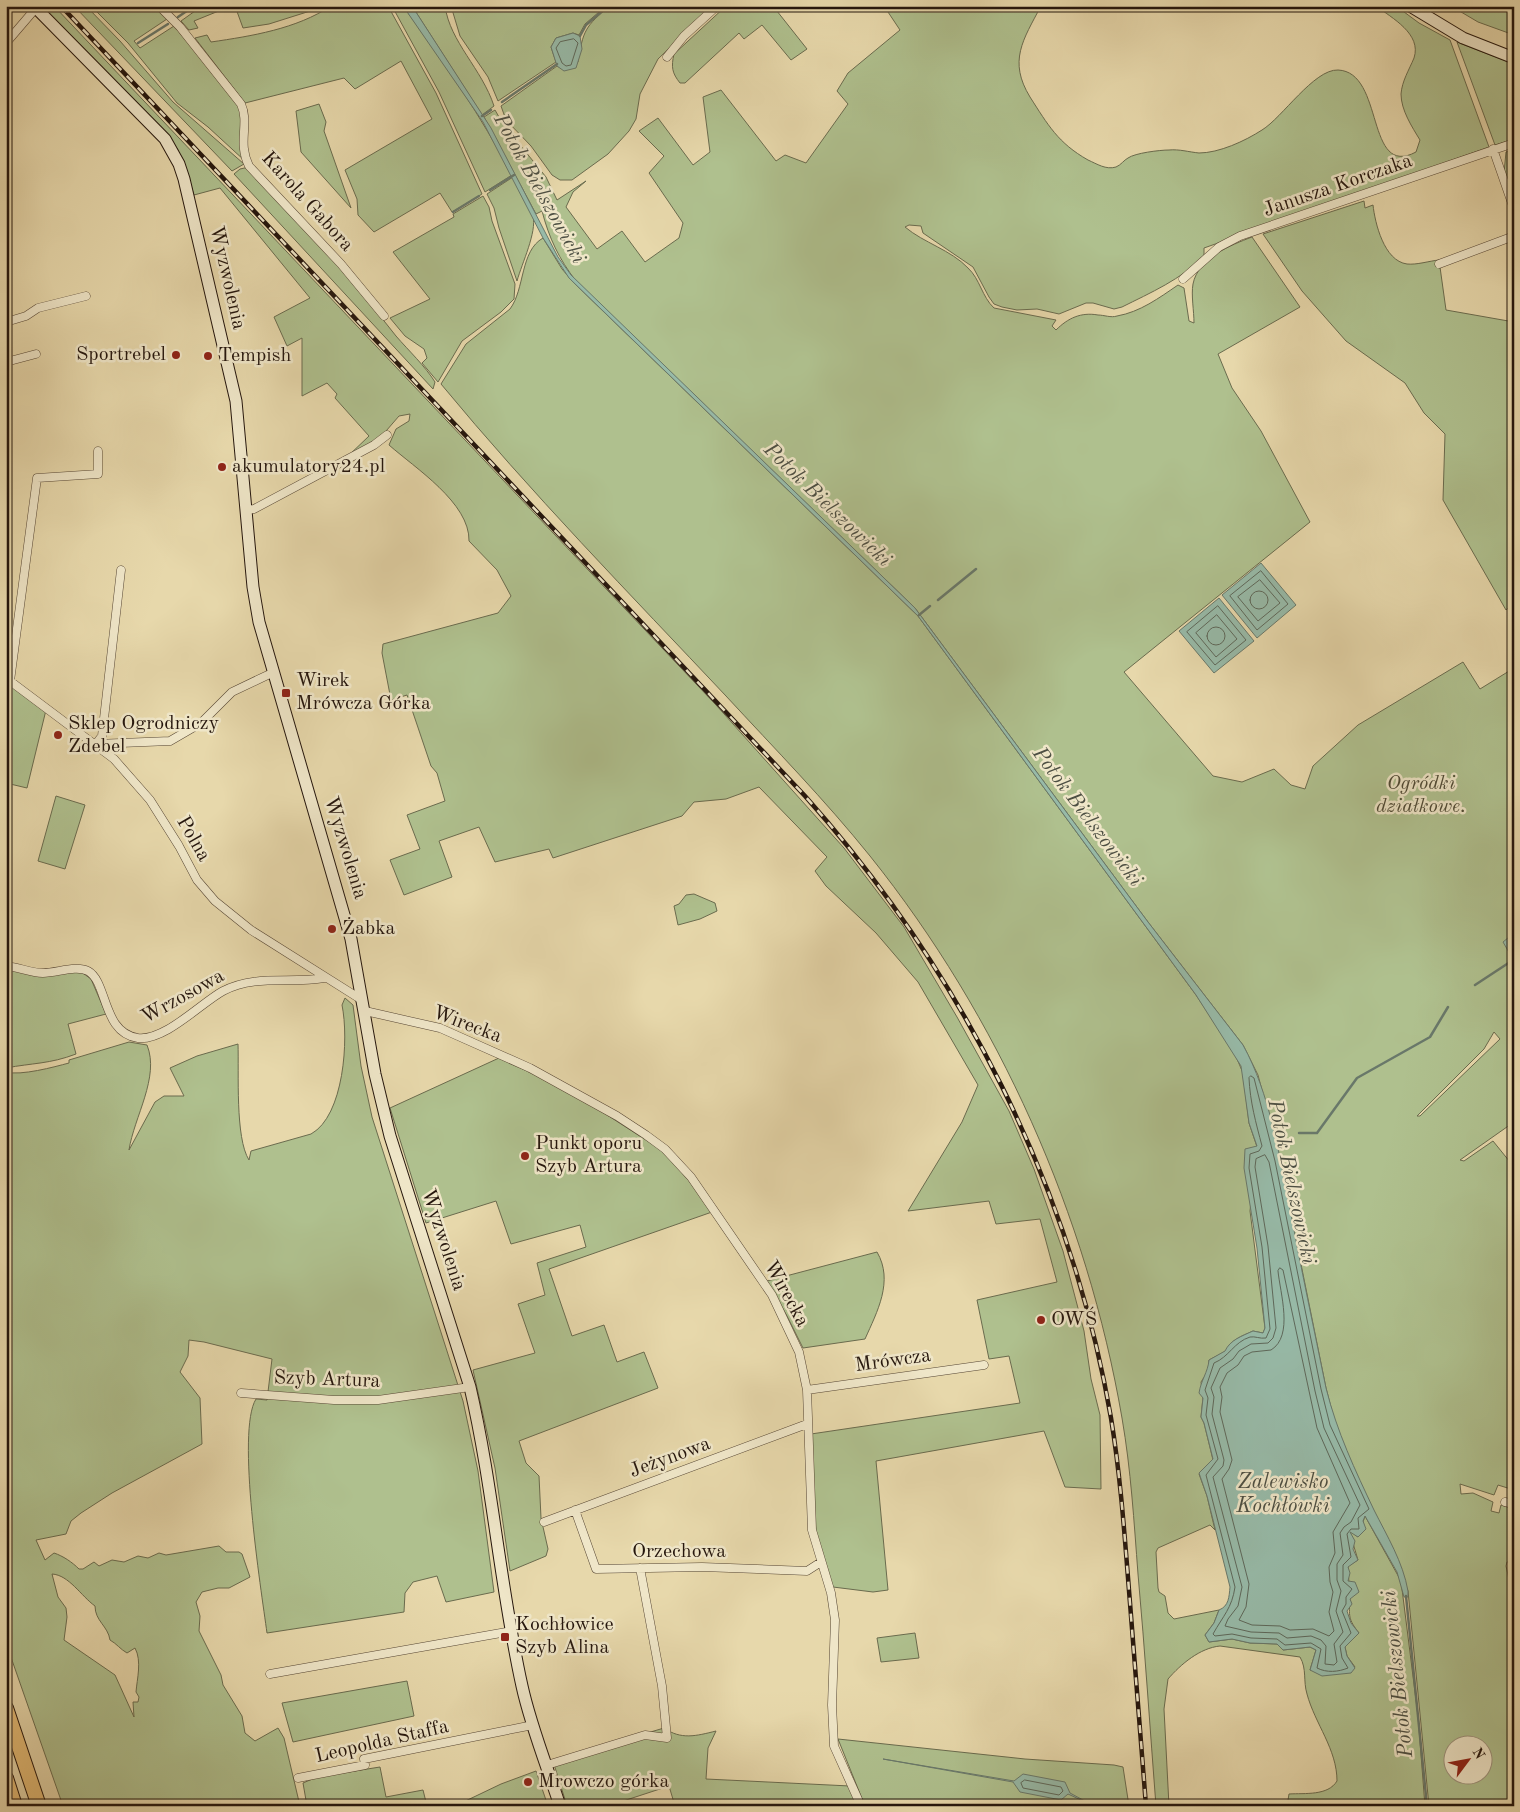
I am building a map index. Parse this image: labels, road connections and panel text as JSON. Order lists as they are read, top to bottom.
{
  "streets": {
    "street": [
      "Janusza Korczaka",
      "Karola Gabora",
      "Wyzwolenia",
      "Polna",
      "Wrzosowa",
      "Wirecka",
      "Mrówcza",
      "Szyb Artura",
      "Jeżynowa",
      "Orzechowa",
      "Leopolda Staffa"
    ]
  },
  "crossings": [
    ["Wyzwolenia", "Polna"],
    ["Wyzwolenia", "Wirecka"],
    ["Wyzwolenia", "Szyb Artura"],
    ["Wyzwolenia", "Leopolda Staffa"],
    ["Polna", "Wrzosowa"],
    ["Polna", "Wirecka"],
    ["Wirecka", "Mrówcza"],
    ["Wirecka", "Jeżynowa"],
    ["Wirecka", "Orzechowa"],
    ["Jeżynowa", "Orzechowa"]
  ],
  "water": ["Potok Bielszowicki", "Zalewisko Kochłówki"],
  "parks": ["Ogródki działkowe."],
  "places": {
    "other": [
      "Sportrebel",
      "Tempish",
      "akumulatory24.pl",
      "Sklep Ogrodniczy Zdebel",
      "Żabka",
      "Punkt oporu Szyb Artura",
      "OWŚ",
      "Mrowczo górka"
    ],
    "transit": ["Wirek Mrówcza Górka", "Kochłowice Szyb Alina"]
  },
  "north": "top right"
}
